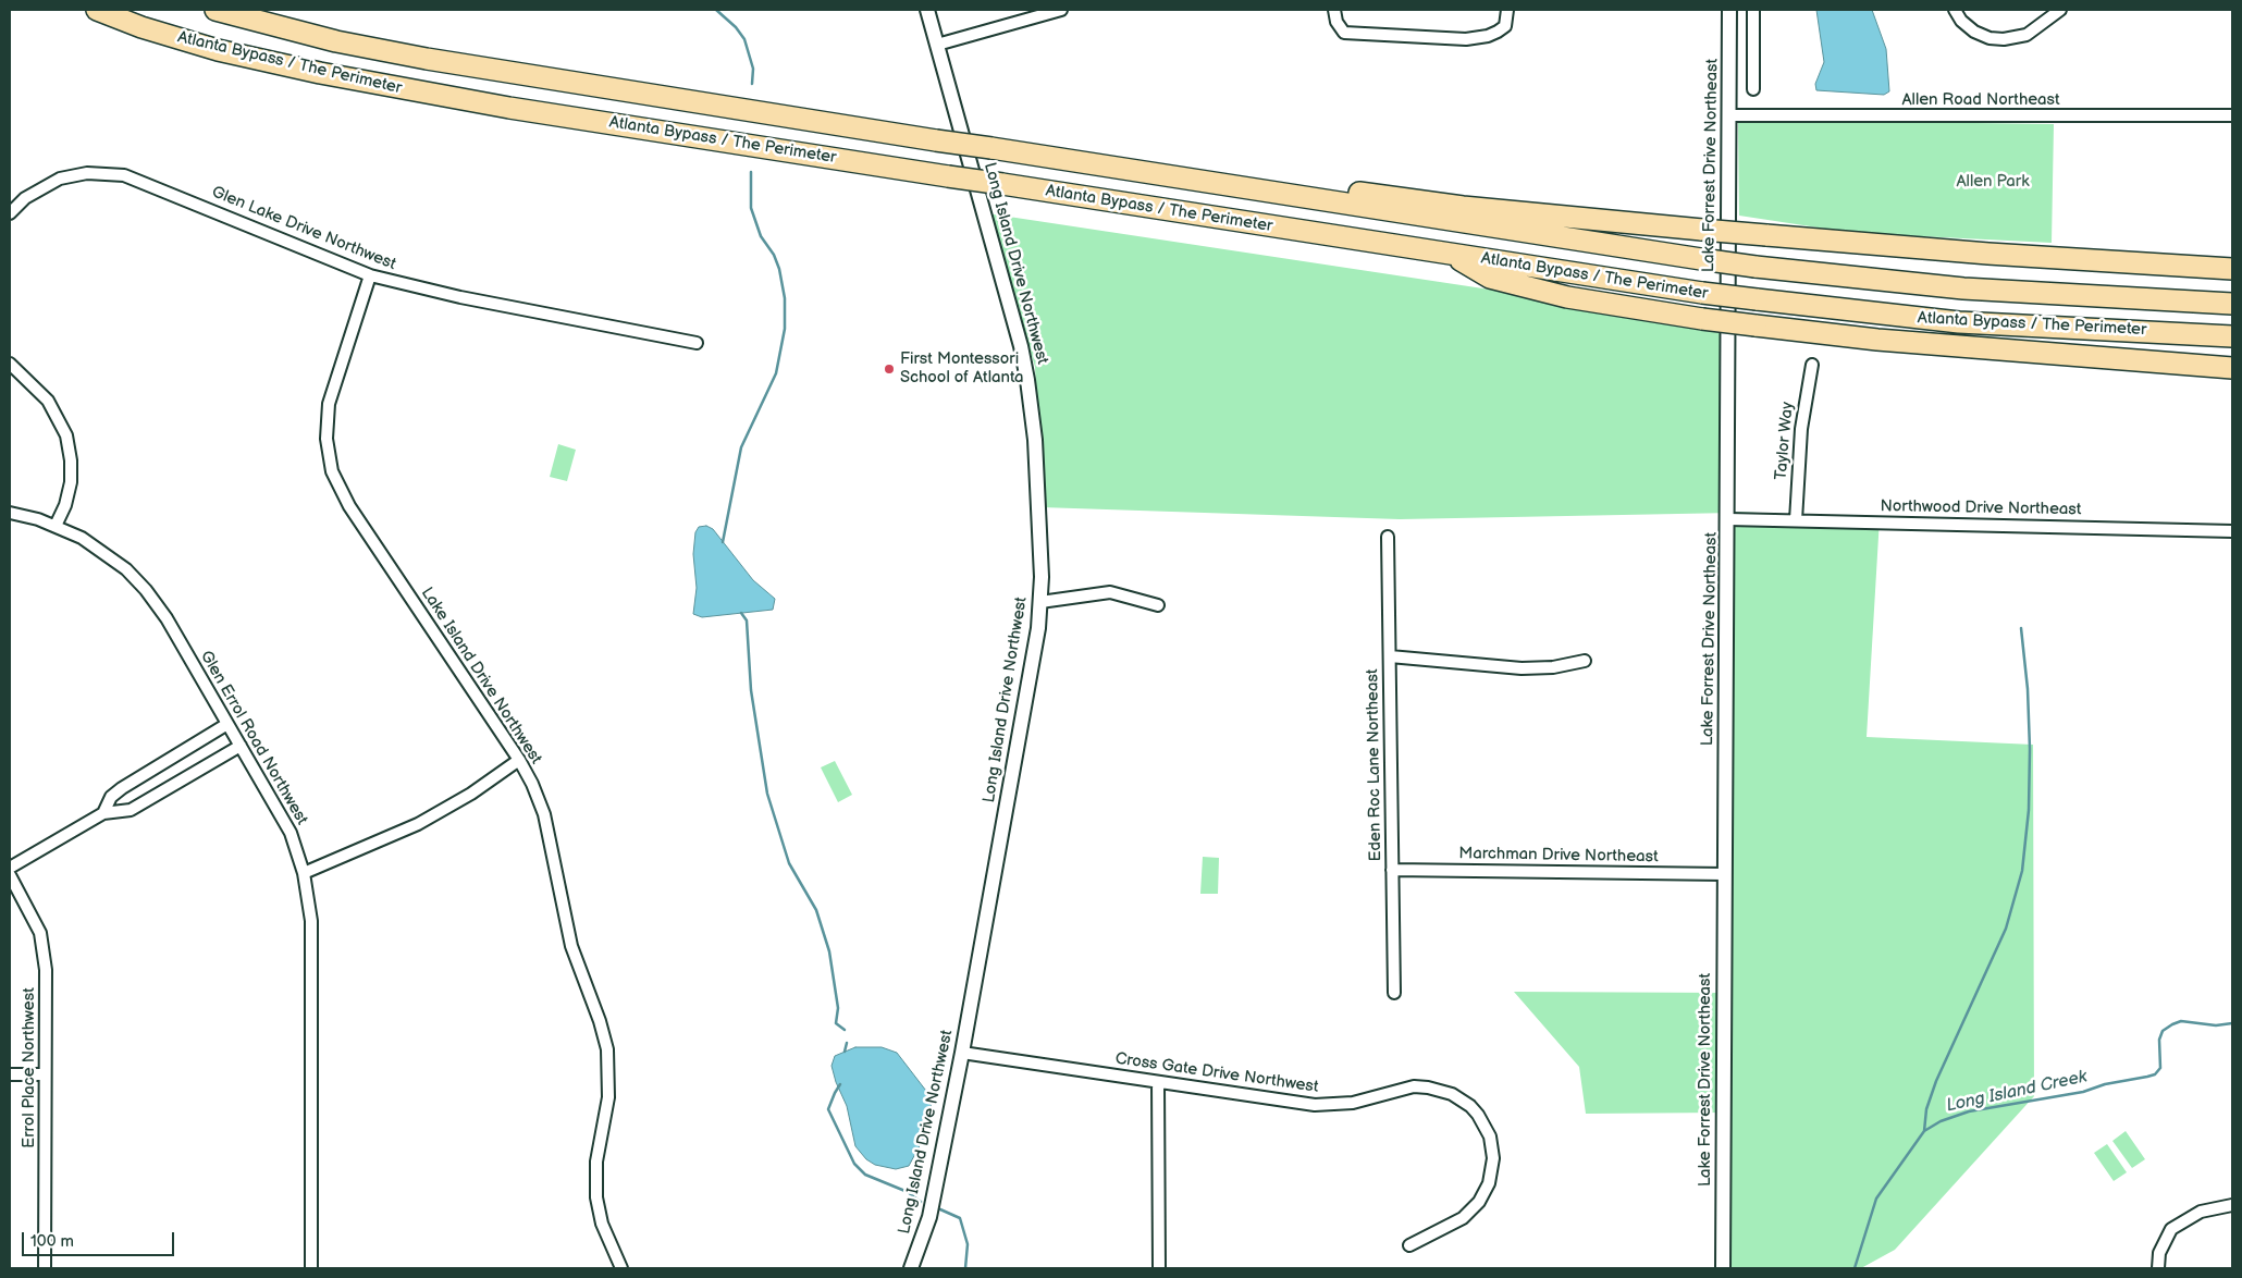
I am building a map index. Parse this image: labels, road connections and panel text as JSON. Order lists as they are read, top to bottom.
{
  "streets": {
    "highway": ["Atlanta Bypass / The Perimeter"],
    "street": [
      "Allen Road Northeast",
      "Lake Forrest Drive Northeast",
      "Glen Lake Drive Northwest",
      "Long Island Drive Northwest",
      "Taylor Way",
      "Northwood Drive Northeast",
      "Lake Island Drive Northwest",
      "Glen Errol Road Northwest",
      "Eden Roc Lane Northeast",
      "Marchman Drive Northeast",
      "Errol Place Northwest",
      "Cross Gate Drive Northwest"
    ]
  },
  "crossings": [
    ["Allen Road Northeast", "Lake Forrest Drive Northeast"],
    ["Lake Forrest Drive Northeast", "Northwood Drive Northeast"],
    ["Lake Forrest Drive Northeast", "Marchman Drive Northeast"],
    ["Glen Lake Drive Northwest", "Lake Island Drive Northwest"],
    ["Long Island Drive Northwest", "Cross Gate Drive Northwest"],
    ["Taylor Way", "Northwood Drive Northeast"],
    ["Eden Roc Lane Northeast", "Marchman Drive Northeast"]
  ],
  "water": ["Long Island Creek"],
  "parks": ["Allen Park"],
  "places": ["First Montessori School of Atlanta"],
  "scale_bar": "100 m"
}
